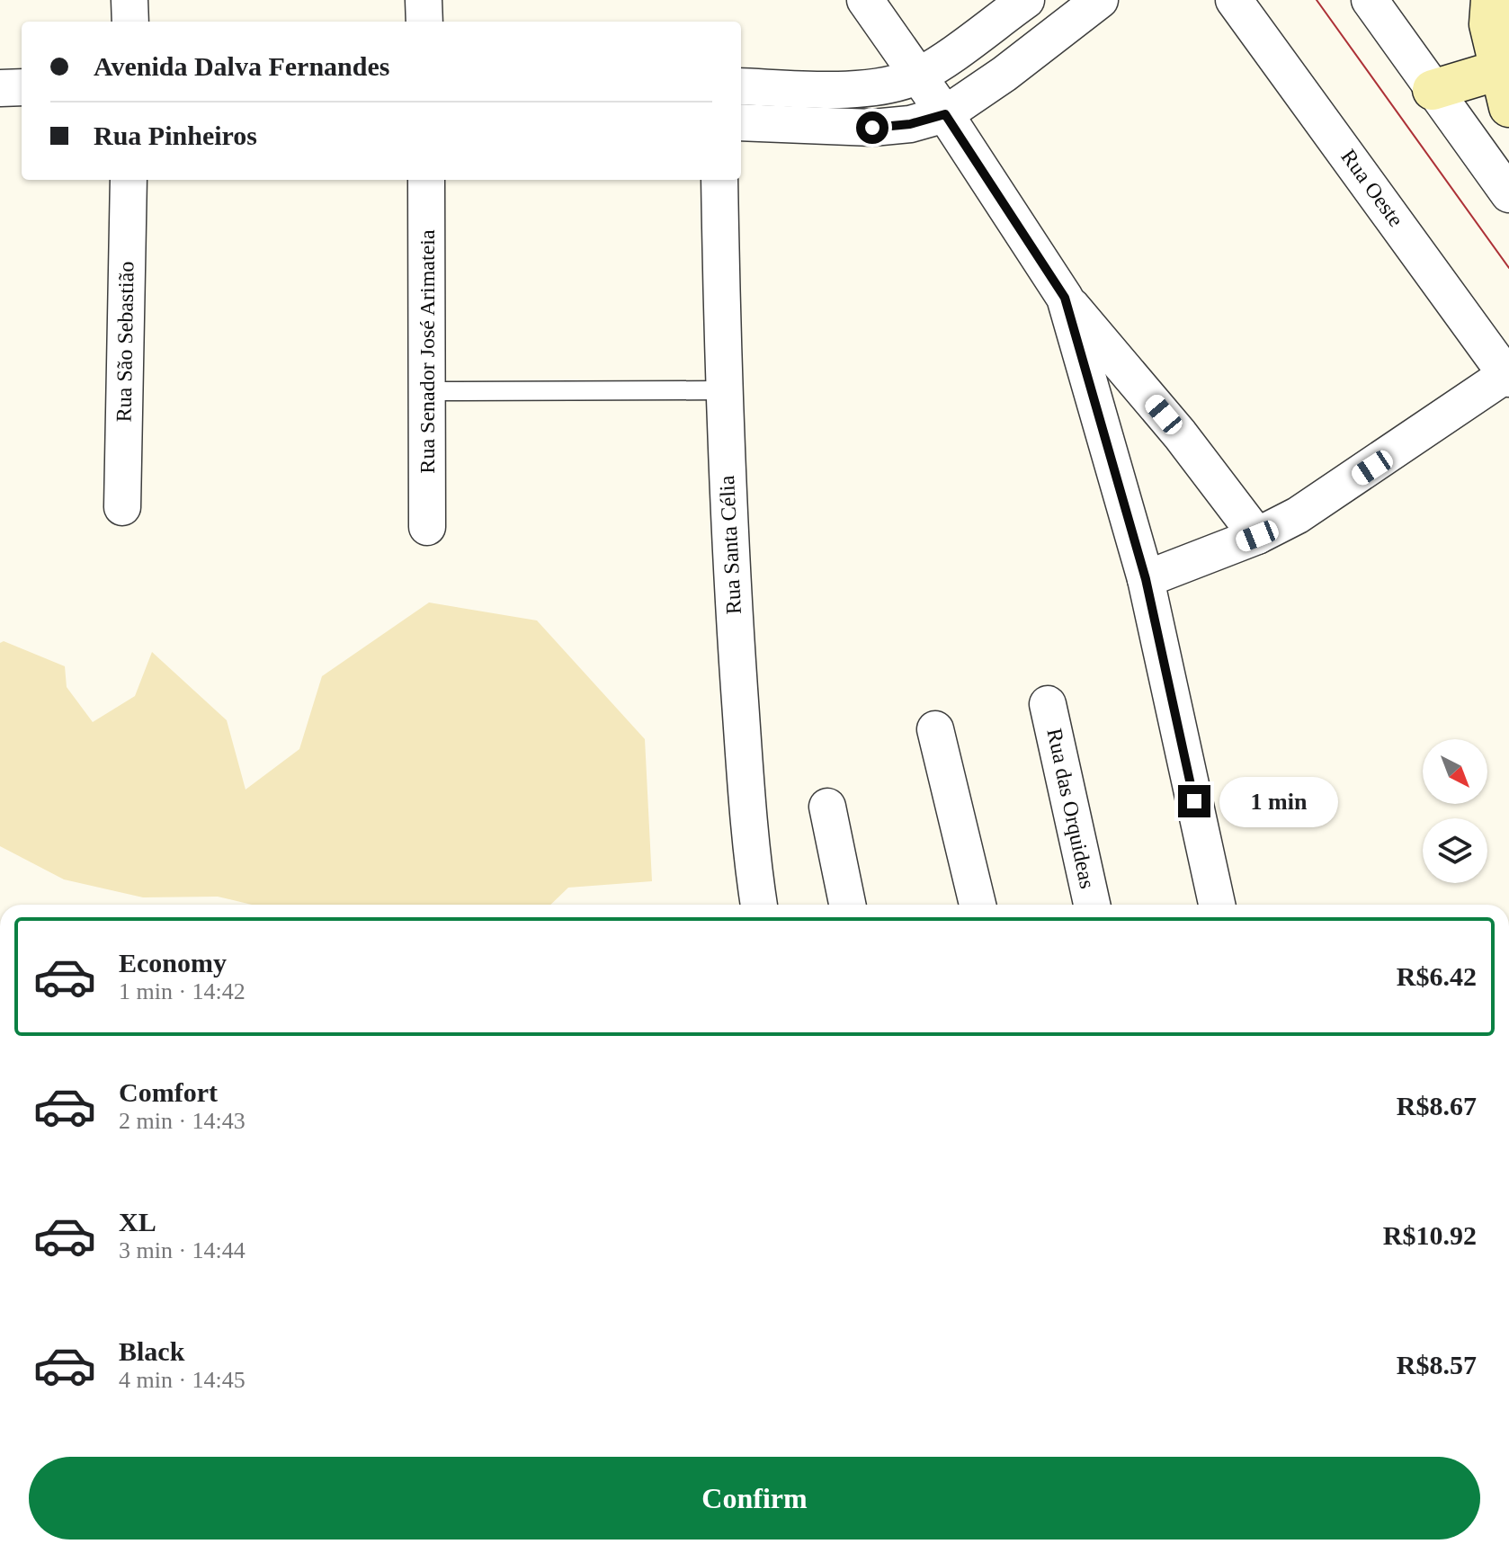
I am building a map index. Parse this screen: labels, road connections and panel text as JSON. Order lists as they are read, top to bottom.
{
  "streets": {
    "street": [
      "Rua Oeste",
      "Rua São Sebastião",
      "Rua Senador José Arimateia",
      "Rua Santa Célia",
      "Rua das Orquideas"
    ]
  },
  "north": "bottom right",
  "page": {
    "banner": ["Avenida Dalva Fernandes", "Rua Pinheiros"],
    "bubble": "1 min",
    "list": [
      {
        "name": "Economy",
        "note": "1 min · 14:42",
        "value": "R$6.42"
      },
      {
        "name": "Comfort",
        "note": "2 min · 14:43",
        "value": "R$8.67"
      },
      {
        "name": "XL",
        "note": "3 min · 14:44",
        "value": "R$10.92"
      },
      {
        "name": "Black",
        "note": "4 min · 14:45",
        "value": "R$8.57"
      }
    ],
    "buttons": "Confirm"
  }
}
